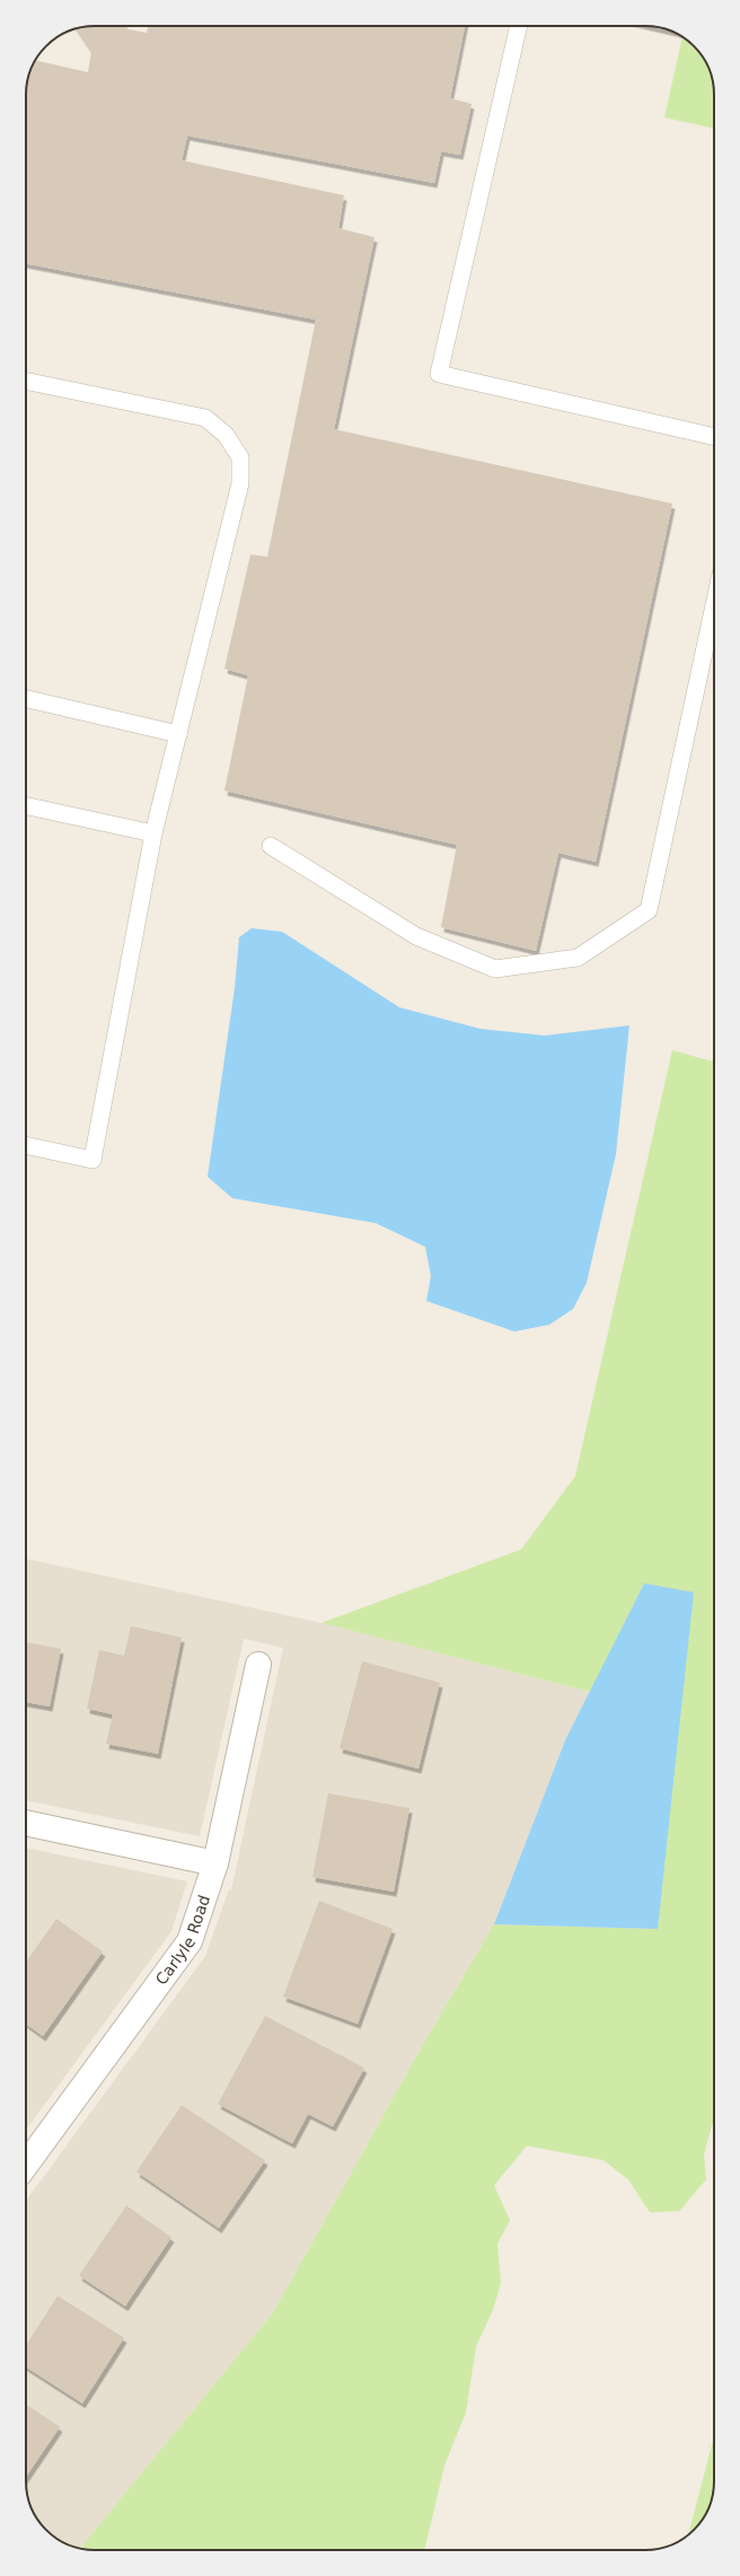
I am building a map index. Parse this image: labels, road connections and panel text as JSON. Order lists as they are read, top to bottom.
{
  "streets": {
    "street": ["Carlyle Road"]
  }
}
